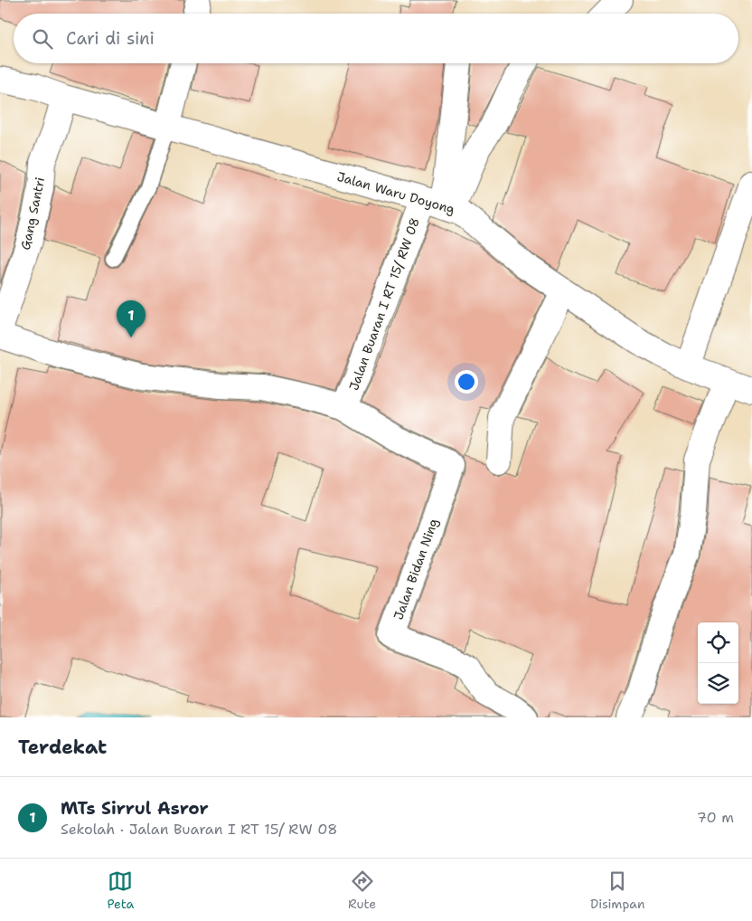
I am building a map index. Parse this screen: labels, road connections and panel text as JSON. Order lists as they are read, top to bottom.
{
  "streets": {
    "street": [
      "Jalan Waru Doyong",
      "Gang Santri",
      "Jalan Buaran I RT 15/ RW 08",
      "Jalan Bidan Ning"
    ]
  },
  "crossings": [
    ["Jalan Waru Doyong", "Gang Santri"],
    ["Jalan Waru Doyong", "Jalan Buaran I RT 15/ RW 08"],
    ["Jalan Buaran I RT 15/ RW 08", "Jalan Bidan Ning"]
  ],
  "page": {
    "search": "Cari di sini",
    "pins": "1",
    "heading": "Terdekat",
    "list": [
      {
        "mark": "1",
        "name": "MTs Sirrul Asror",
        "note": "Sekolah · Jalan Buaran I RT 15/ RW 08",
        "value": "70 m"
      }
    ],
    "nav": ["Peta", "Rute", "Disimpan"]
  }
}
